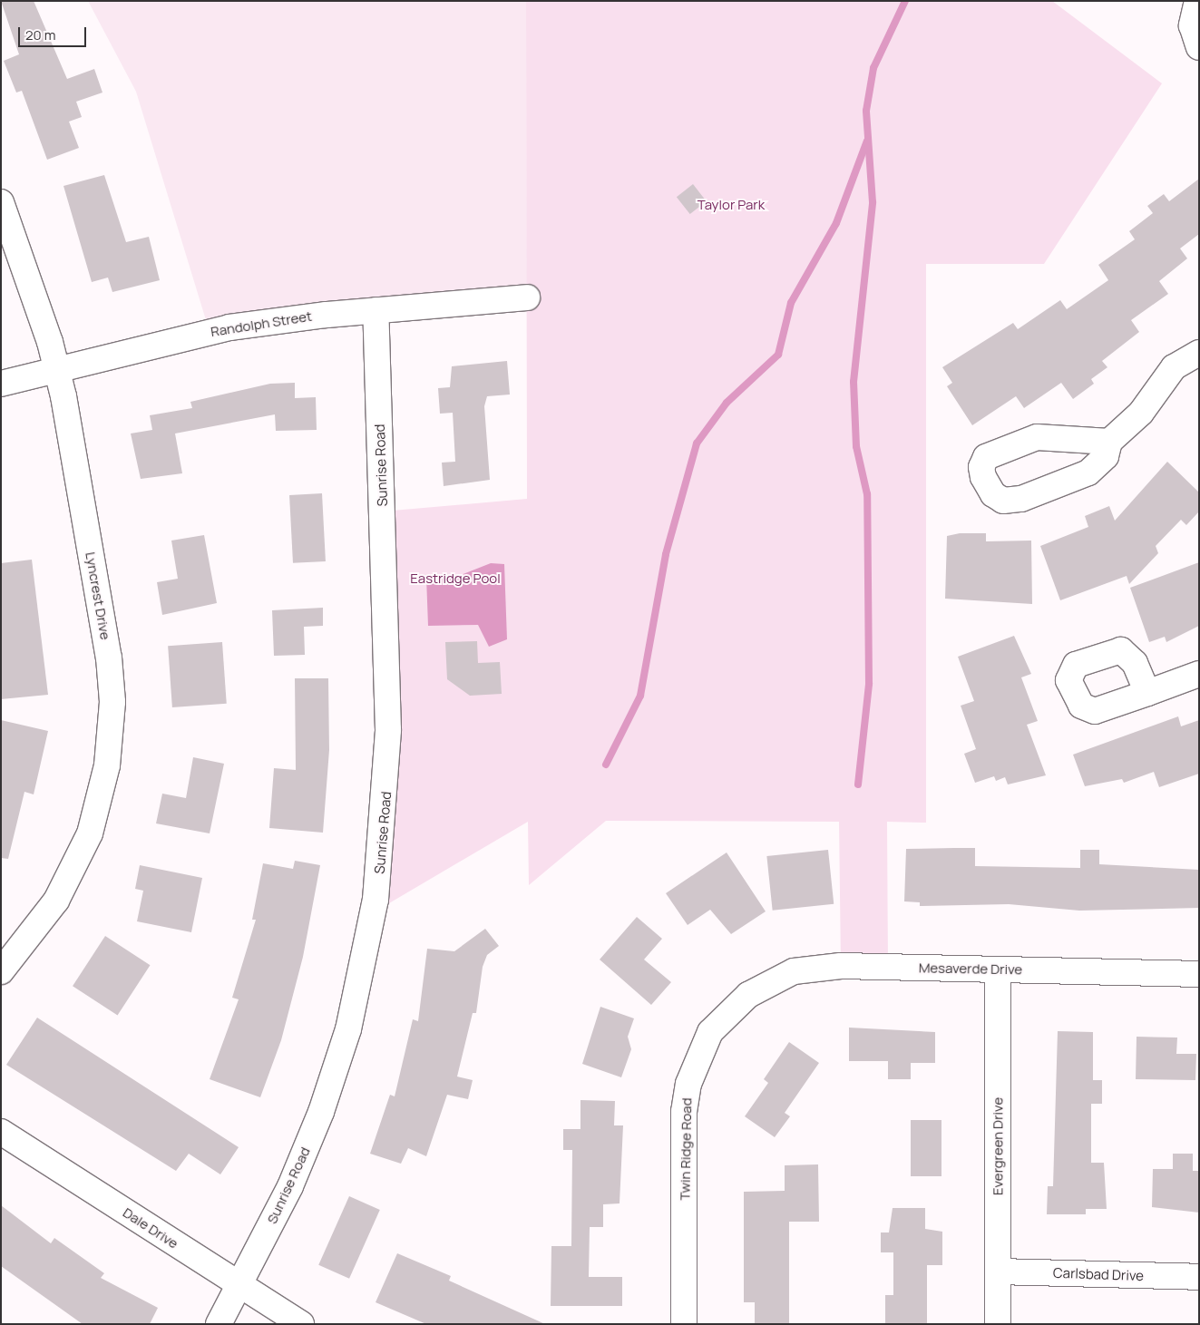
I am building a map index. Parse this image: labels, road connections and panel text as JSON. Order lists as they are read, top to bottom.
{
  "streets": {
    "street": [
      "Randolph Street",
      "Sunrise Road",
      "Lyncrest Drive",
      "Mesaverde Drive",
      "Evergreen Drive",
      "Twin Ridge Road",
      "Dale Drive",
      "Carlsbad Drive"
    ]
  },
  "crossings": [
    ["Randolph Street", "Sunrise Road"],
    ["Randolph Street", "Lyncrest Drive"],
    ["Sunrise Road", "Dale Drive"],
    ["Mesaverde Drive", "Evergreen Drive"],
    ["Mesaverde Drive", "Twin Ridge Road"],
    ["Evergreen Drive", "Carlsbad Drive"]
  ],
  "parks": ["Taylor Park", "Eastridge Pool"],
  "scale_bar": "20 m"
}
